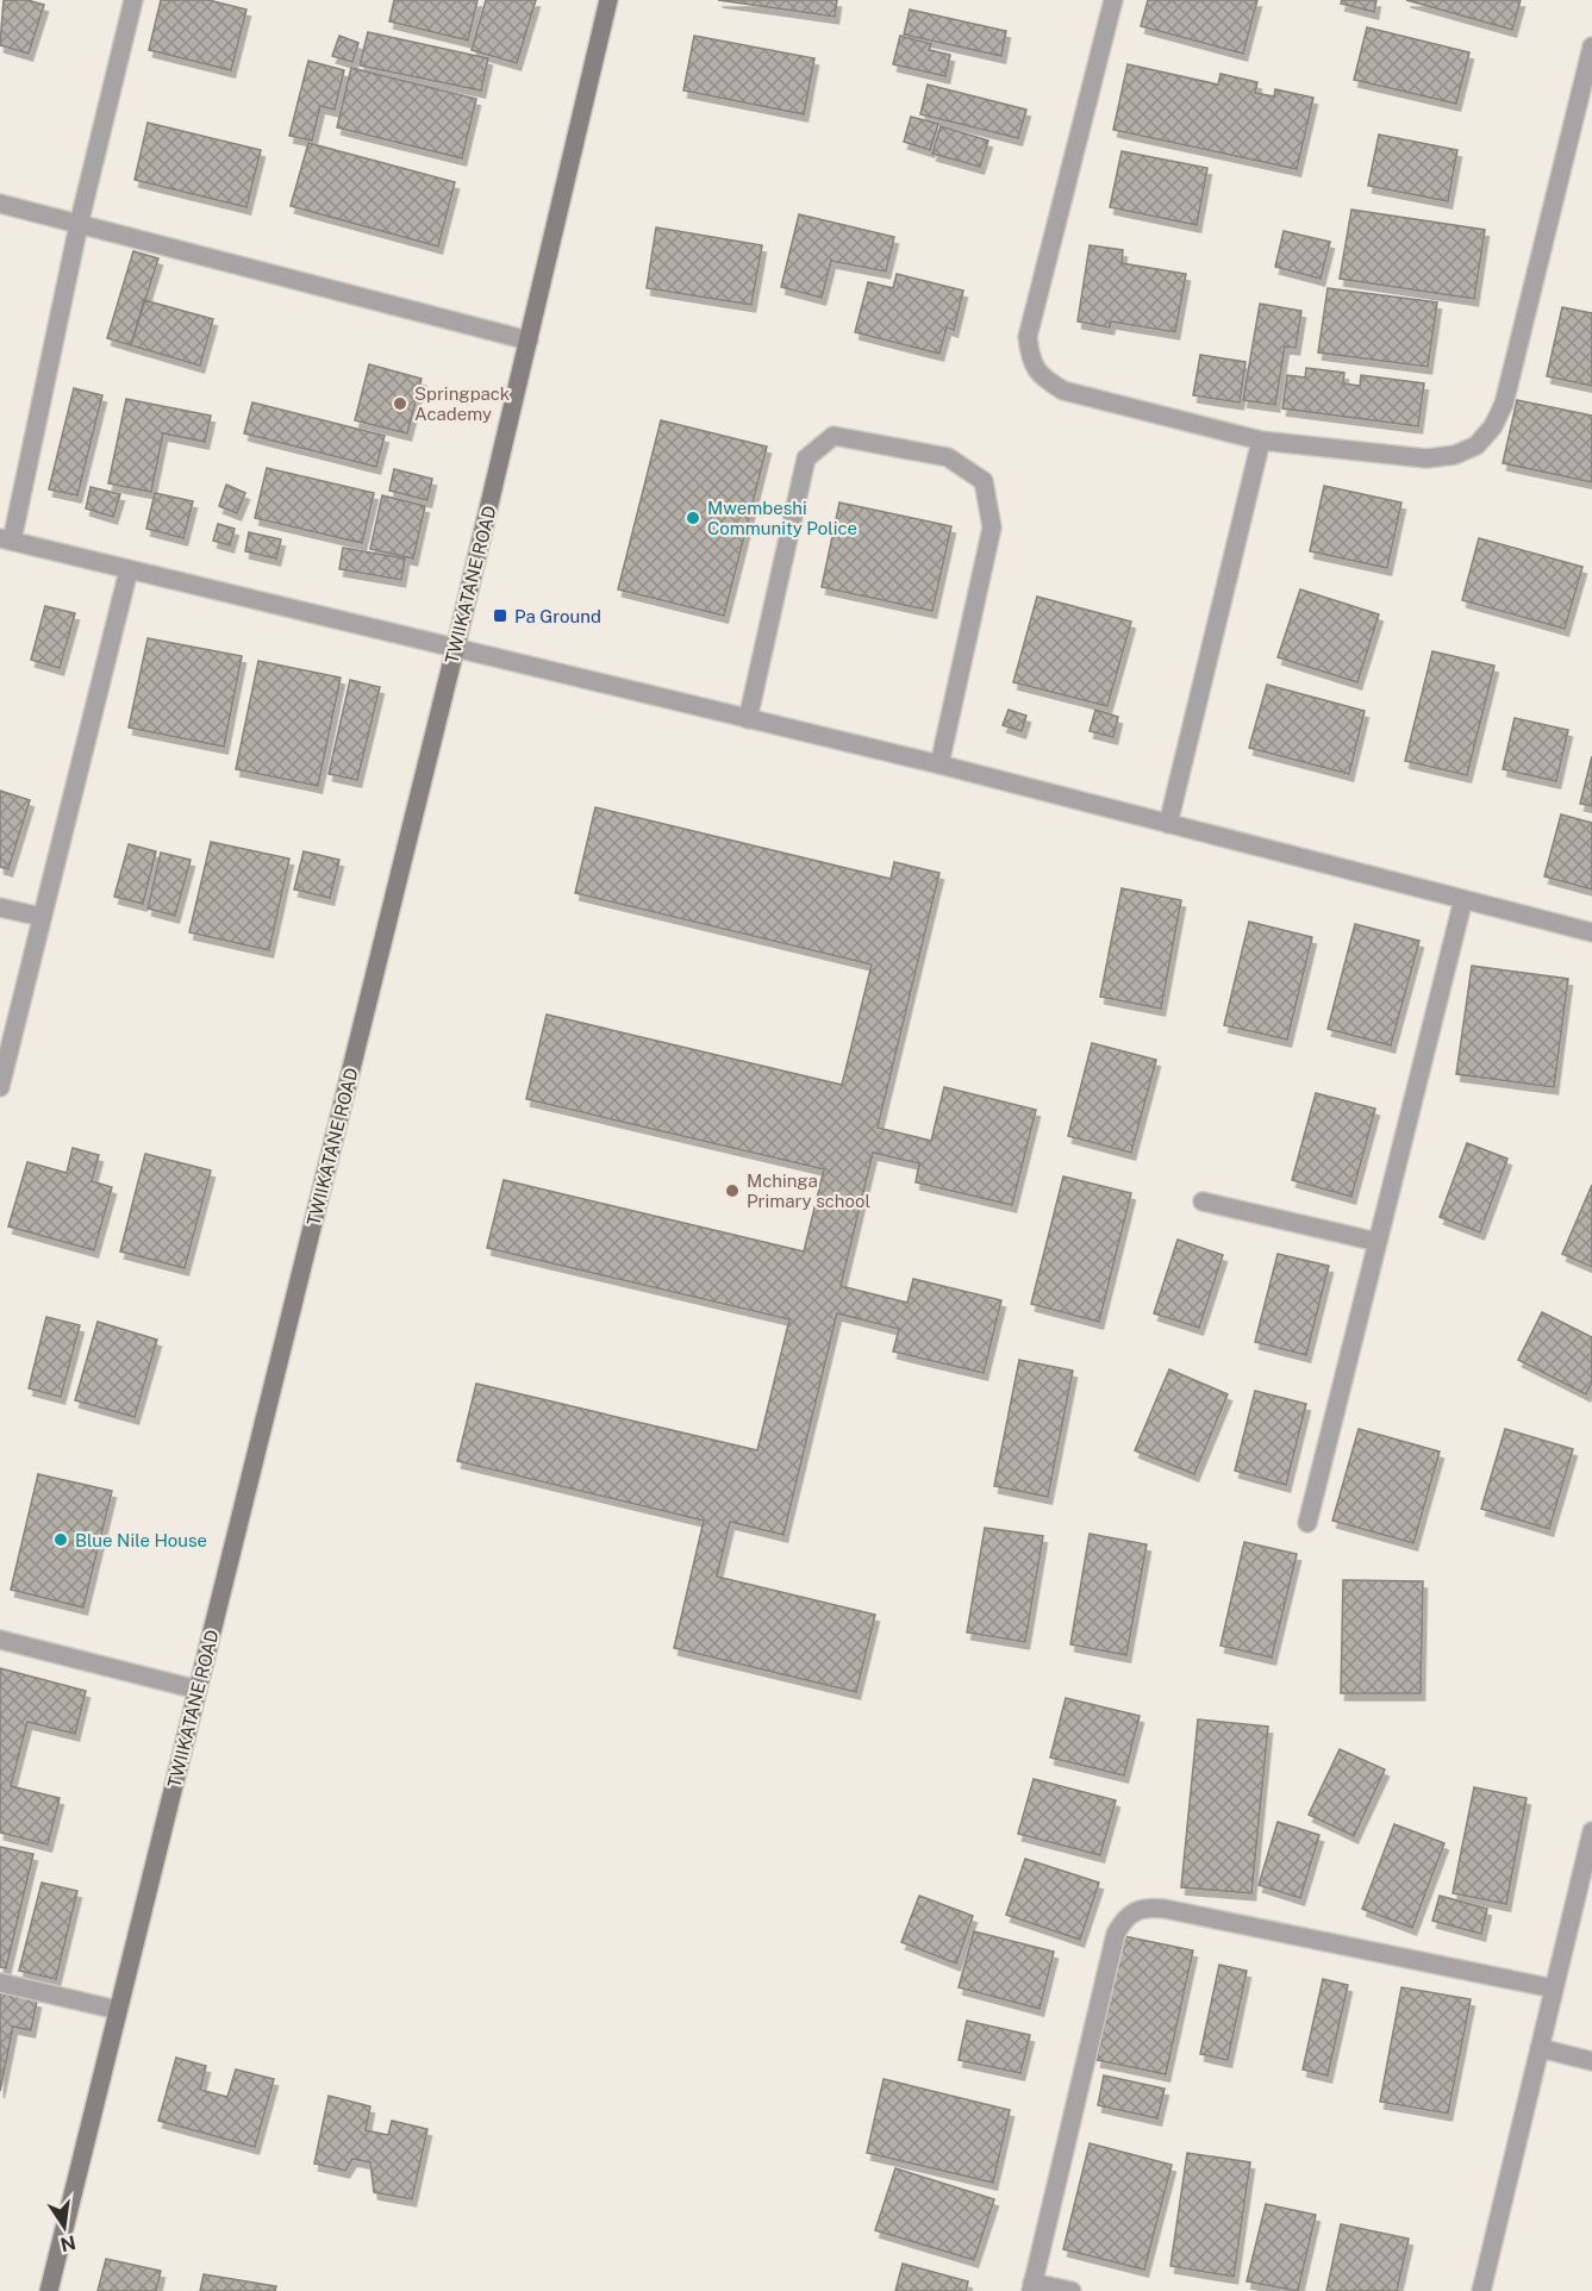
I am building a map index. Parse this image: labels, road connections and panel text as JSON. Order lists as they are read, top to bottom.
{
  "streets": {
    "main road": ["TWIIKATANE ROAD"]
  },
  "places": {
    "other": [
      "Springpack Academy",
      "Mwembeshi Community Police",
      "Mchinga Primary school",
      "Blue Nile House"
    ],
    "transit": ["Pa Ground"]
  },
  "north": "bottom"
}
